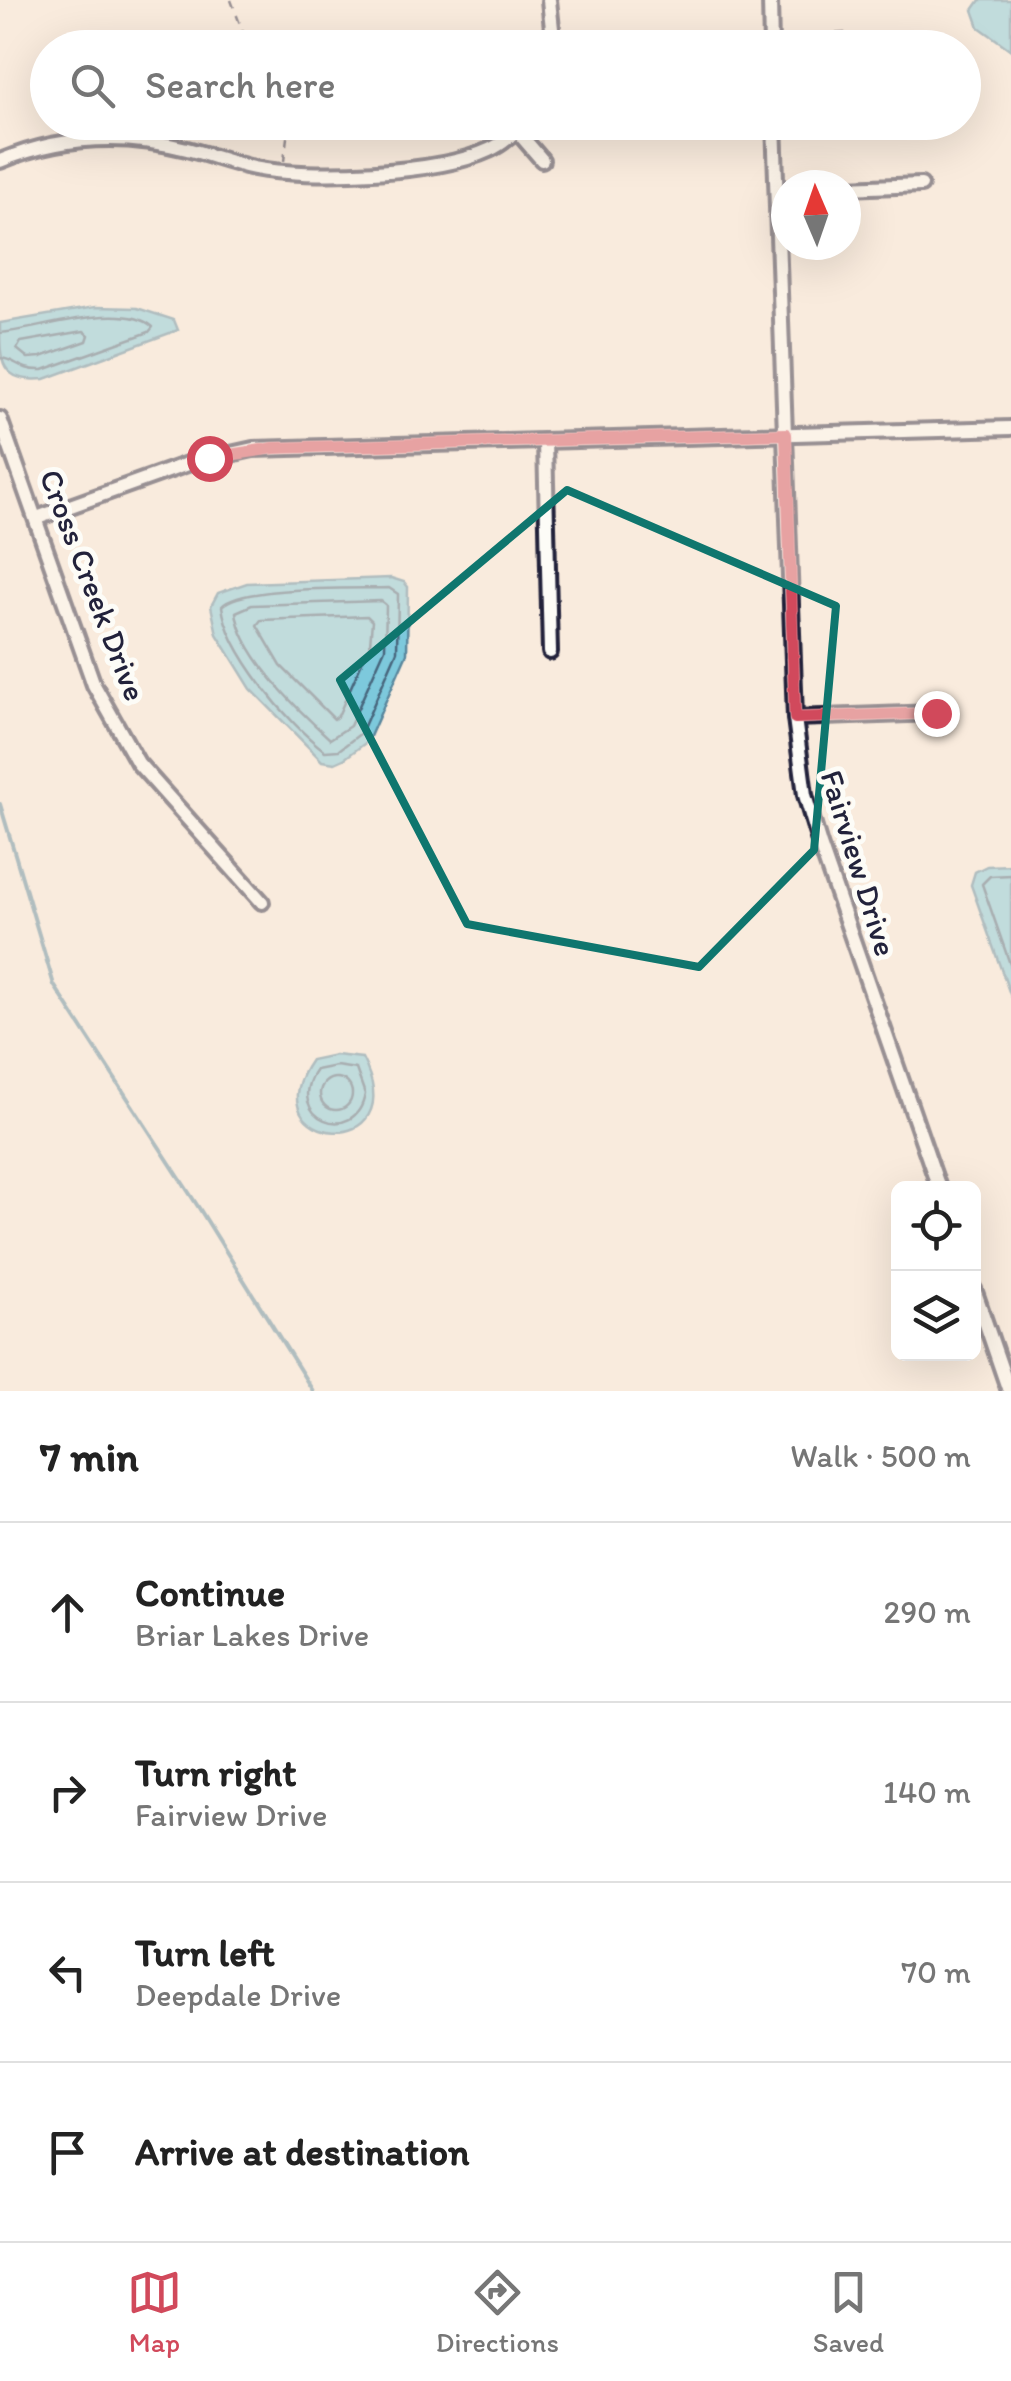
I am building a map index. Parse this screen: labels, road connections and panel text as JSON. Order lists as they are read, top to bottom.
{
  "streets": {
    "street": ["Cross Creek Drive", "Fairview Drive"]
  },
  "north": "top",
  "page": {
    "search": "Search here",
    "heading": ["7 min", "Walk · 500 m"],
    "list": [
      ["Continue", "Briar Lakes Drive", "290 m"],
      ["Turn right", "Fairview Drive", "140 m"],
      ["Turn left", "Deepdale Drive", "70 m"],
      "Arrive at destination"
    ],
    "nav": ["Map", "Directions", "Saved"]
  }
}
